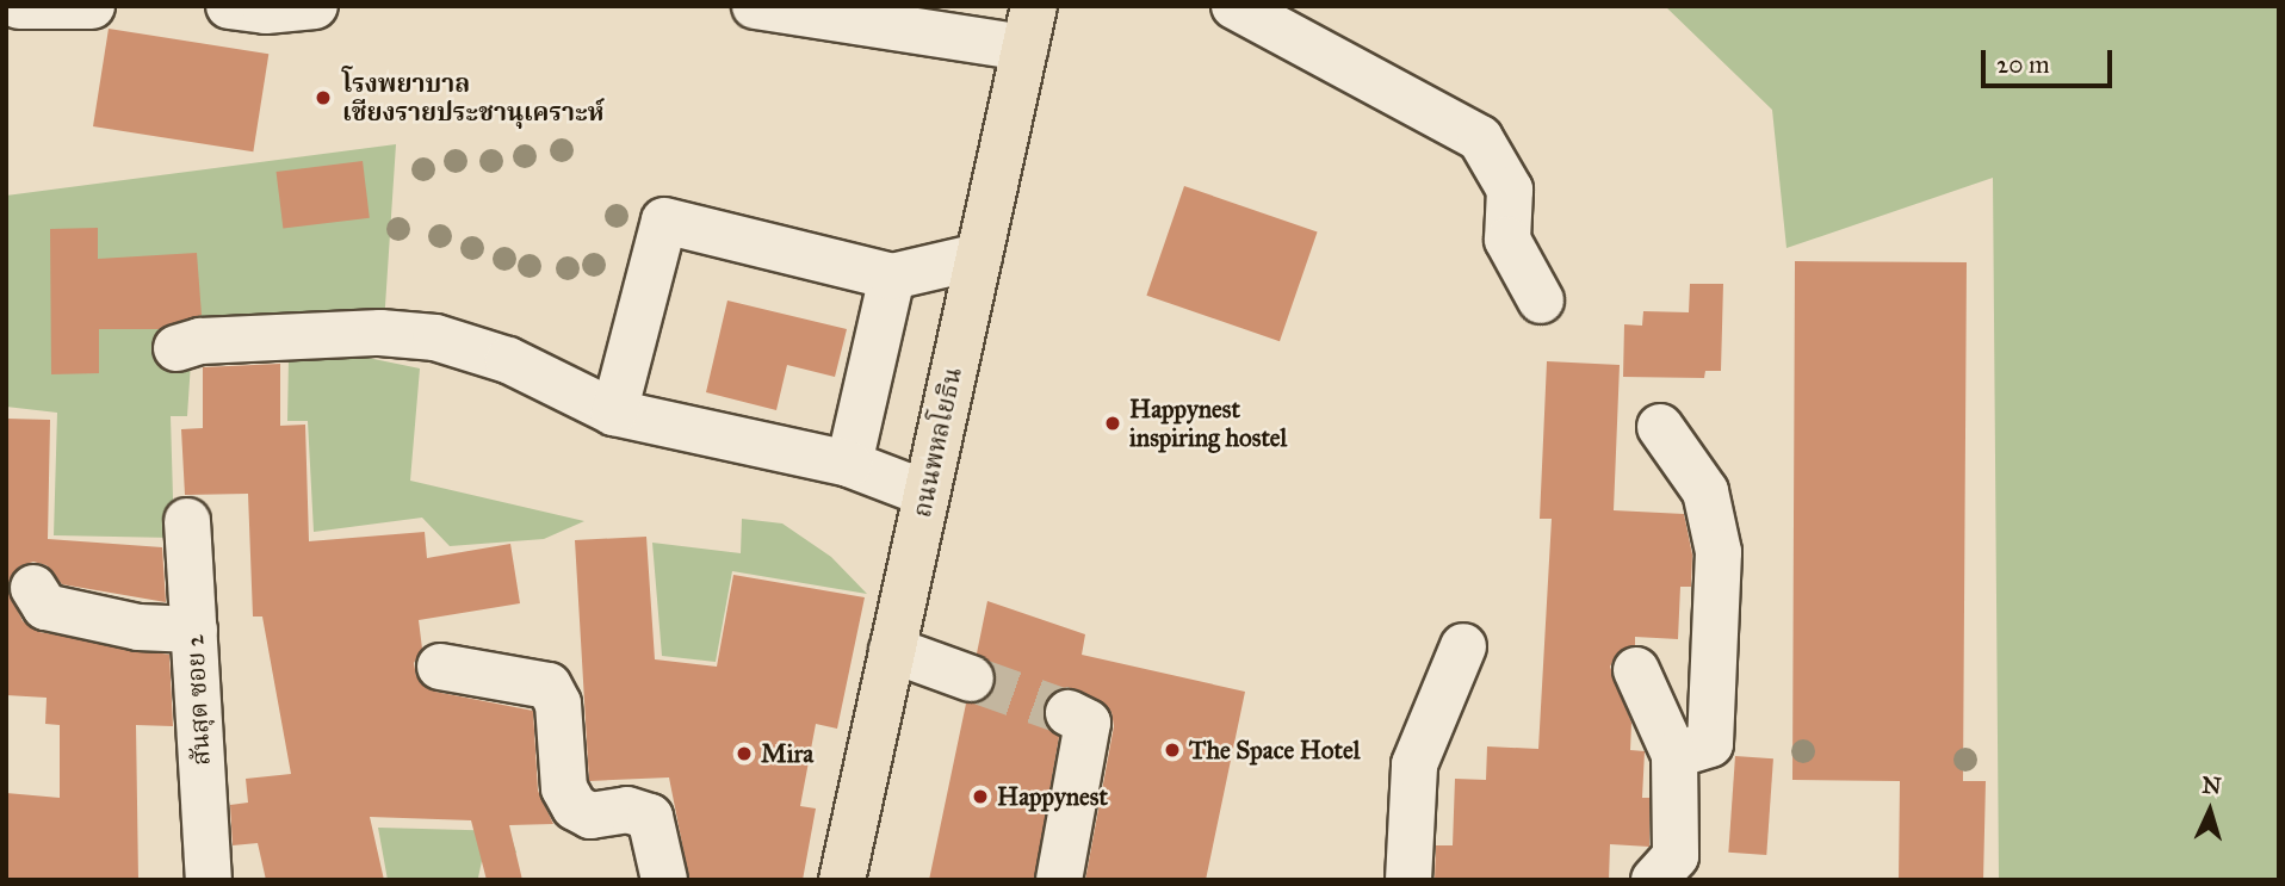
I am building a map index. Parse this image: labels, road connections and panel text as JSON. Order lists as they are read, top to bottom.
{
  "streets": {
    "main road": ["ถนนพหลโยธิน"],
    "street": ["สันสุด ซอย 2"]
  },
  "places": [
    "โรงพยาบาล เชียงรายประชานุเคราะห์",
    "Happynest inspiring hostel",
    "The Space Hotel",
    "Mira",
    "Happynest"
  ],
  "scale_bar": "20 m",
  "north": "top"
}
